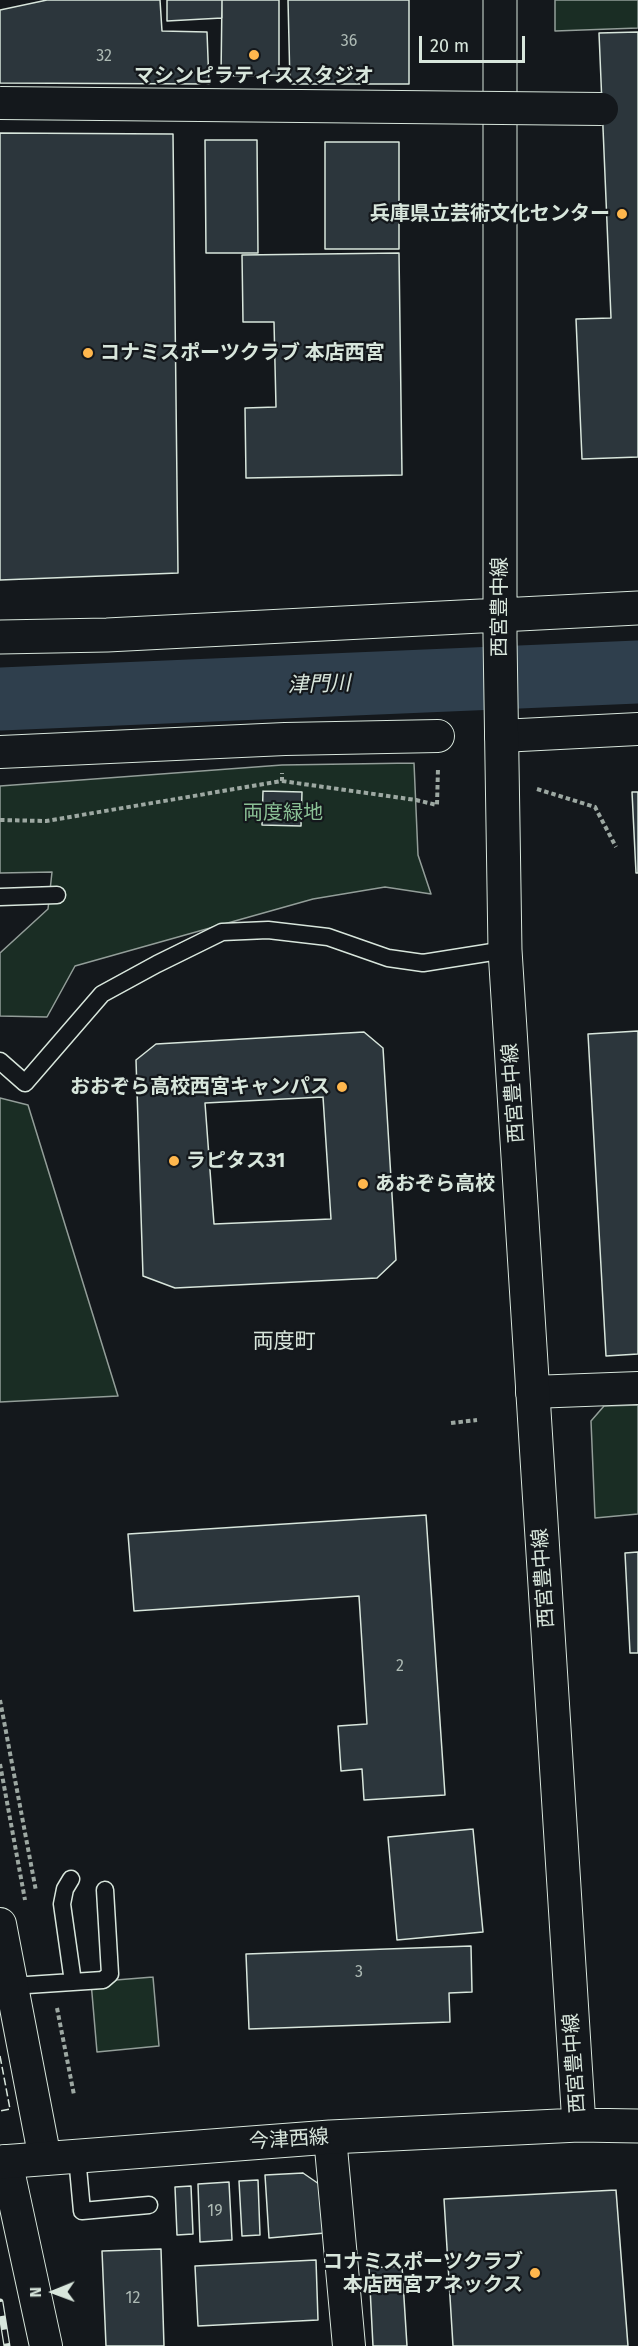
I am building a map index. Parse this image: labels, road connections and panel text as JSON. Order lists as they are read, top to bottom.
{
  "streets": {
    "main road": ["西宮豊中線", "今津西線"]
  },
  "crossings": [
    ["西宮豊中線", "今津西線"]
  ],
  "districts": ["両度町"],
  "water": ["津門川"],
  "parks": ["両度緑地"],
  "places": [
    "マシンピラティススタジオ",
    "兵庫県立芸術文化センター",
    "コナミスポーツクラブ 本店西宮",
    "おおぞら高校西宮キャンパス",
    "ラピタス31",
    "あおぞら高校",
    "コナミスポーツクラブ 本店西宮アネックス"
  ],
  "house_numbers": [
    "36",
    "32",
    "2",
    "3",
    "19",
    "12"
  ],
  "scale_bar": "20 m",
  "north": "left"
}
